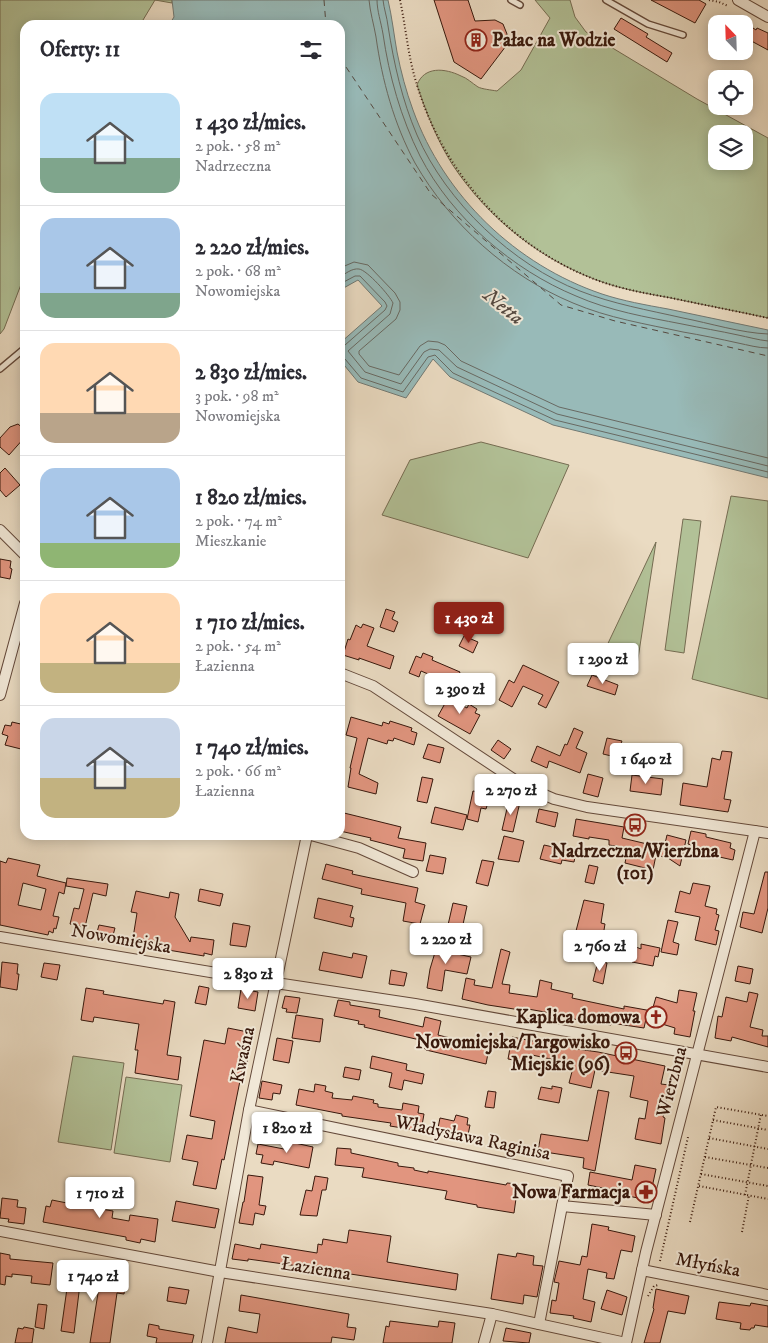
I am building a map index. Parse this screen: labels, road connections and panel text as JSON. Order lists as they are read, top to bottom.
{
  "streets": {
    "street": [
      "Nowomiejska",
      "Kwaśna",
      "Wierzbna",
      "Władysława Raginisa",
      "Młyńska",
      "Łazienna"
    ]
  },
  "crossings": [
    ["Nowomiejska", "Kwaśna"],
    ["Nowomiejska", "Wierzbna"],
    ["Kwaśna", "Władysława Raginisa"],
    ["Kwaśna", "Łazienna"],
    ["Wierzbna", "Młyńska"],
    ["Wierzbna", "Łazienna"]
  ],
  "water": ["Netta"],
  "places": {
    "building": ["Pałac na Wodzie"],
    "bus stop": ["Nadrzeczna/Wierzbna (101)", "Nowomiejska/Targowisko Miejskie (96)"],
    "church": ["Kaplica domowa"],
    "pharmacy": ["Nowa Farmacja"]
  },
  "north": "top left",
  "page": {
    "heading": "Oferty: 11",
    "list": [
      {
        "name": "1 430 zł/mies.",
        "note": "2 pok. · 58 m² · Nadrzeczna"
      },
      {
        "name": "2 220 zł/mies.",
        "note": "2 pok. · 68 m² · Nowomiejska"
      },
      {
        "name": "2 830 zł/mies.",
        "note": "3 pok. · 98 m² · Nowomiejska"
      },
      {
        "name": "1 820 zł/mies.",
        "note": "2 pok. · 74 m² · Mieszkanie"
      },
      {
        "name": "1 710 zł/mies.",
        "note": "2 pok. · 54 m² · Łazienna"
      },
      {
        "name": "1 740 zł/mies.",
        "note": "2 pok. · 66 m² · Łazienna"
      }
    ],
    "price": [
      "1 430 zł",
      "1 290 zł",
      "2 390 zł",
      "1 640 zł",
      "2 270 zł",
      "2 220 zł",
      "2 760 zł",
      "2 830 zł",
      "1 820 zł",
      "1 710 zł",
      "1 740 zł"
    ]
  }
}
